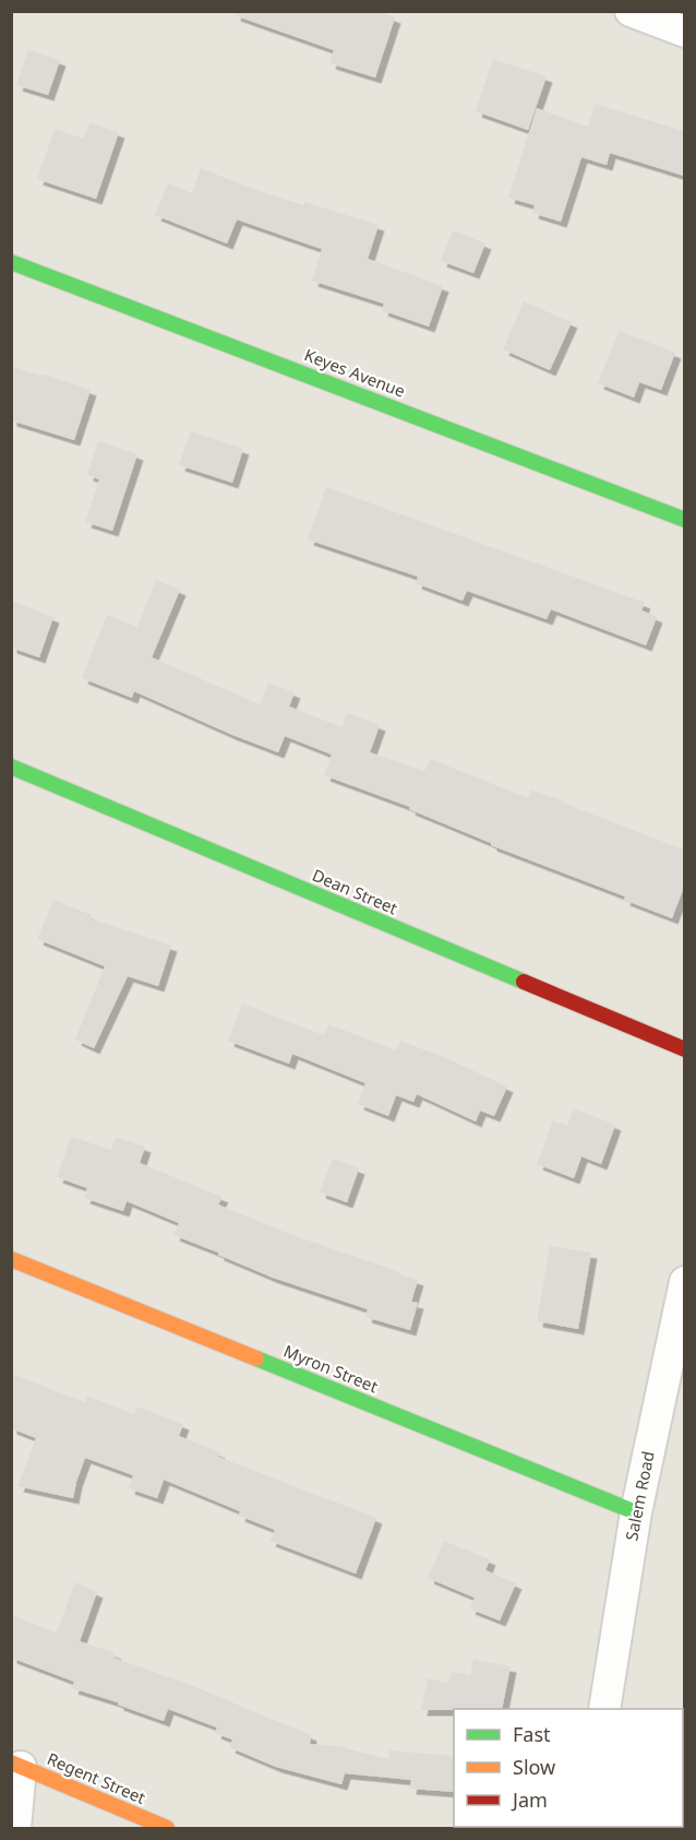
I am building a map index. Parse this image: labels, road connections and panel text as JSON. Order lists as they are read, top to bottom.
{
  "streets": {
    "street": [
      "Keyes Avenue",
      "Dean Street",
      "Myron Street",
      "Salem Road",
      "Regent Street"
    ]
  },
  "crossings": [
    ["Myron Street", "Salem Road"]
  ],
  "legend": ["Fast", "Slow", "Jam"]
}
